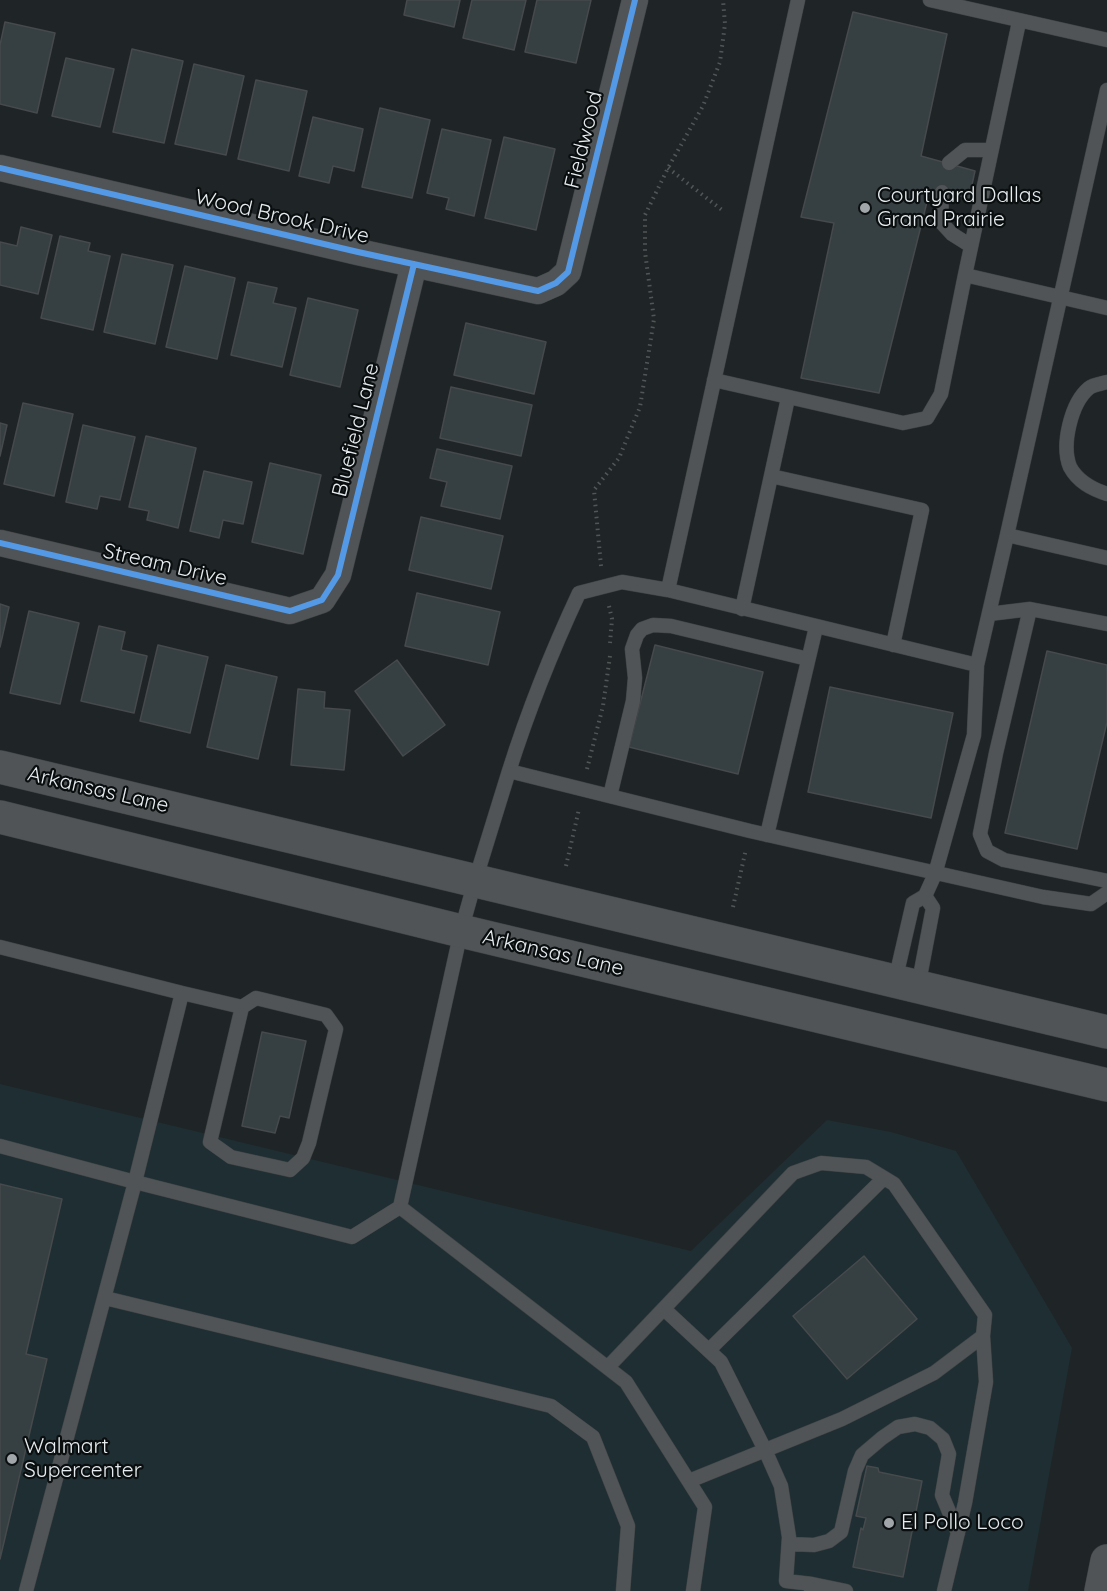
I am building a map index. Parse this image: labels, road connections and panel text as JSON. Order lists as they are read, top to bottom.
{
  "streets": {
    "main road": ["Arkansas Lane"],
    "street": [
      "Fieldwood",
      "Wood Brook Drive",
      "Bluefield Lane",
      "Stream Drive"
    ]
  },
  "crossings": [
    ["Fieldwood", "Wood Brook Drive"],
    ["Wood Brook Drive", "Bluefield Lane"],
    ["Bluefield Lane", "Stream Drive"]
  ],
  "places": ["Courtyard Dallas Grand Prairie", "Walmart Supercenter", "El Pollo Loco"]
}
